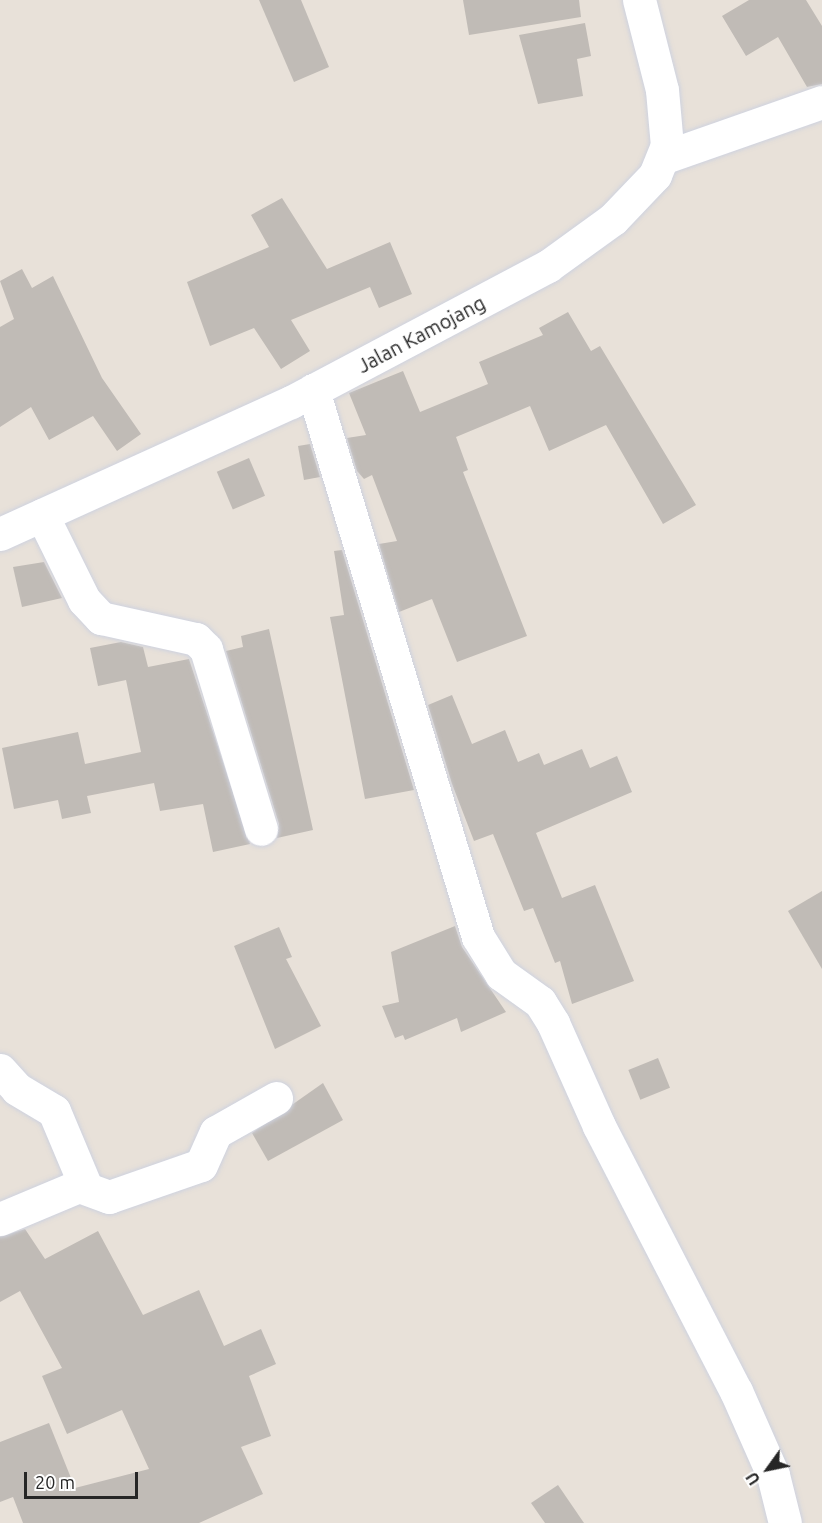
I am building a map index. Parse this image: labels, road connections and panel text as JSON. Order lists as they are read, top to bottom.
{
  "streets": {
    "street": ["Jalan Kamojang"]
  },
  "scale_bar": "20 m",
  "north": "bottom left"
}
